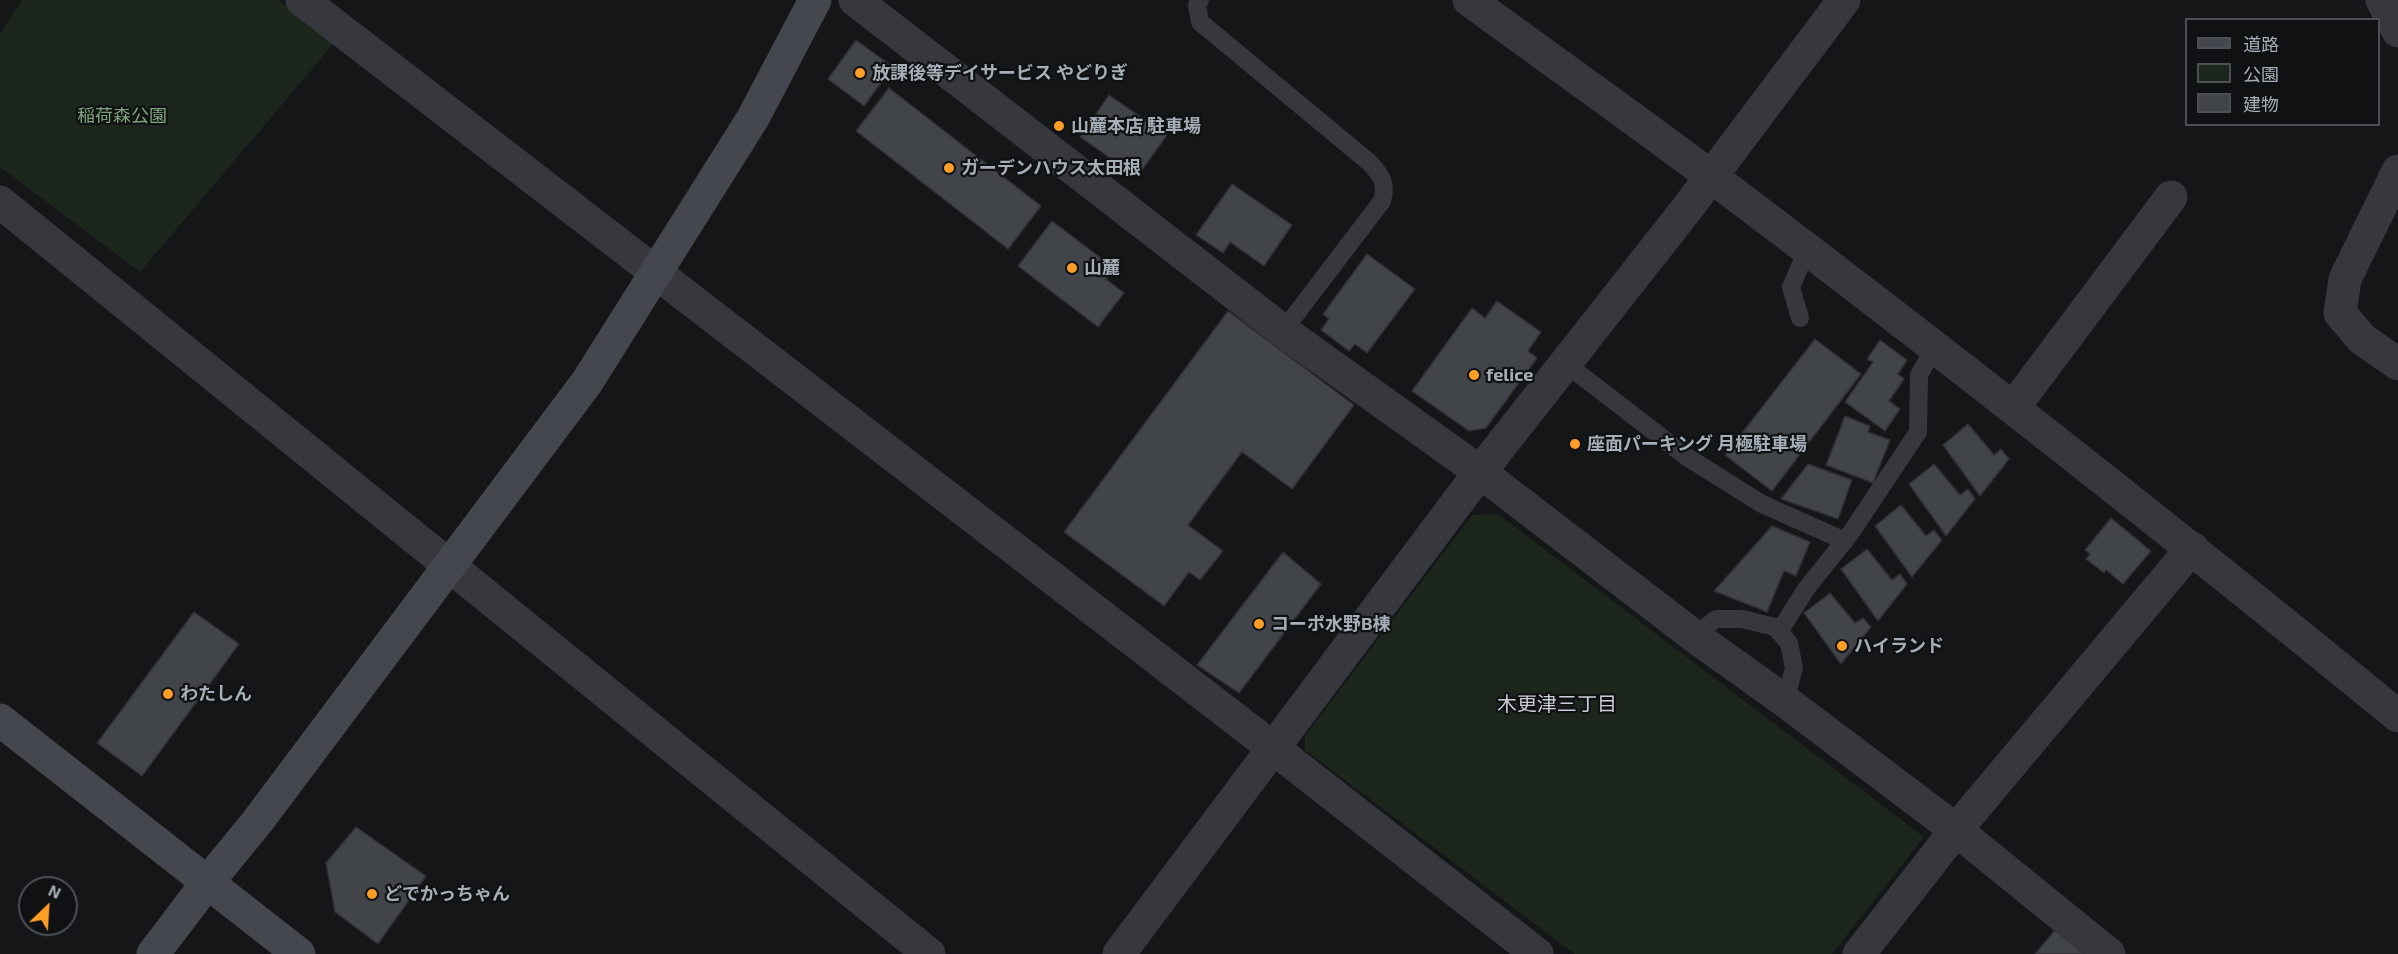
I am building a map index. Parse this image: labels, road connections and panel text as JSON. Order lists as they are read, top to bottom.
{
  "districts": ["木更津三丁目"],
  "parks": ["稲荷森公園"],
  "places": [
    "放課後等デイサービス やどりぎ",
    "山麓本店 駐車場",
    "ガーデンハウス太田根",
    "山麓",
    "felice",
    "座面パーキング 月極駐車場",
    "コーポ水野B棟",
    "ハイランド",
    "わたしん",
    "どでかっちゃん"
  ],
  "legend": ["道路", "公園", "建物"],
  "north": "top right"
}
